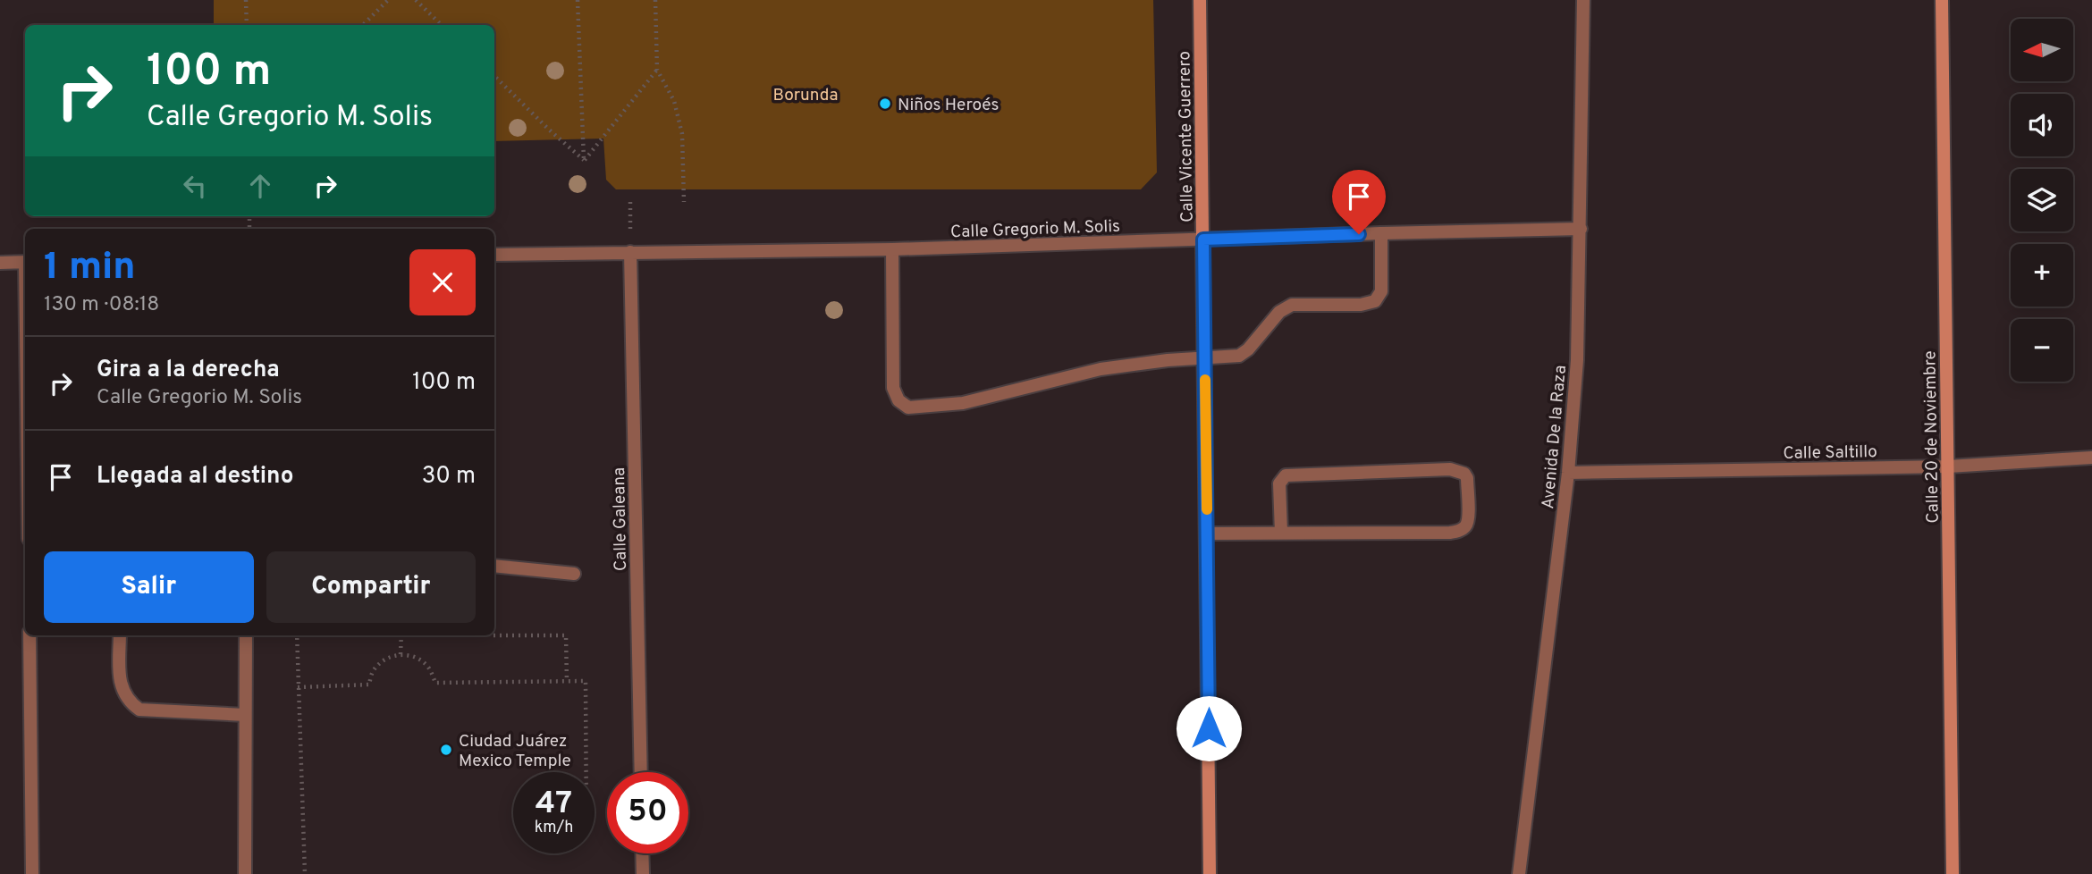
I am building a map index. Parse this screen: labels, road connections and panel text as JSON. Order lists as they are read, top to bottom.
{
  "streets": {
    "main road": ["Calle Vicente Guerrero", "Calle 20 de Noviembre"],
    "street": [
      "Calle Gregorio M. Solis",
      "Avenida De la Raza",
      "Calle Saltillo",
      "Calle Galeana"
    ]
  },
  "crossings": [
    ["Calle Vicente Guerrero", "Calle Gregorio M. Solis"],
    ["Calle Gregorio M. Solis", "Avenida De la Raza"],
    ["Calle Gregorio M. Solis", "Calle Galeana"],
    ["Avenida De la Raza", "Calle Saltillo"],
    ["Calle 20 de Noviembre", "Calle Saltillo"]
  ],
  "parks": ["Borunda"],
  "places": ["Niños Heroés", "Ciudad Juárez Mexico Temple"],
  "north": "left",
  "page": {
    "map_buttons": ["+", "−"],
    "turn": ["100 m", "Calle Gregorio M. Solis"],
    "heading": ["1 min", "130 m · 08:18"],
    "list": [
      {
        "name": "Gira a la derecha",
        "note": "Calle Gregorio M. Solis",
        "value": "100 m"
      },
      {
        "name": "Llegada al destino",
        "value": "30 m"
      }
    ],
    "buttons": ["Salir", "Compartir"],
    "speed": "47 km/h",
    "limit": "50"
  }
}
